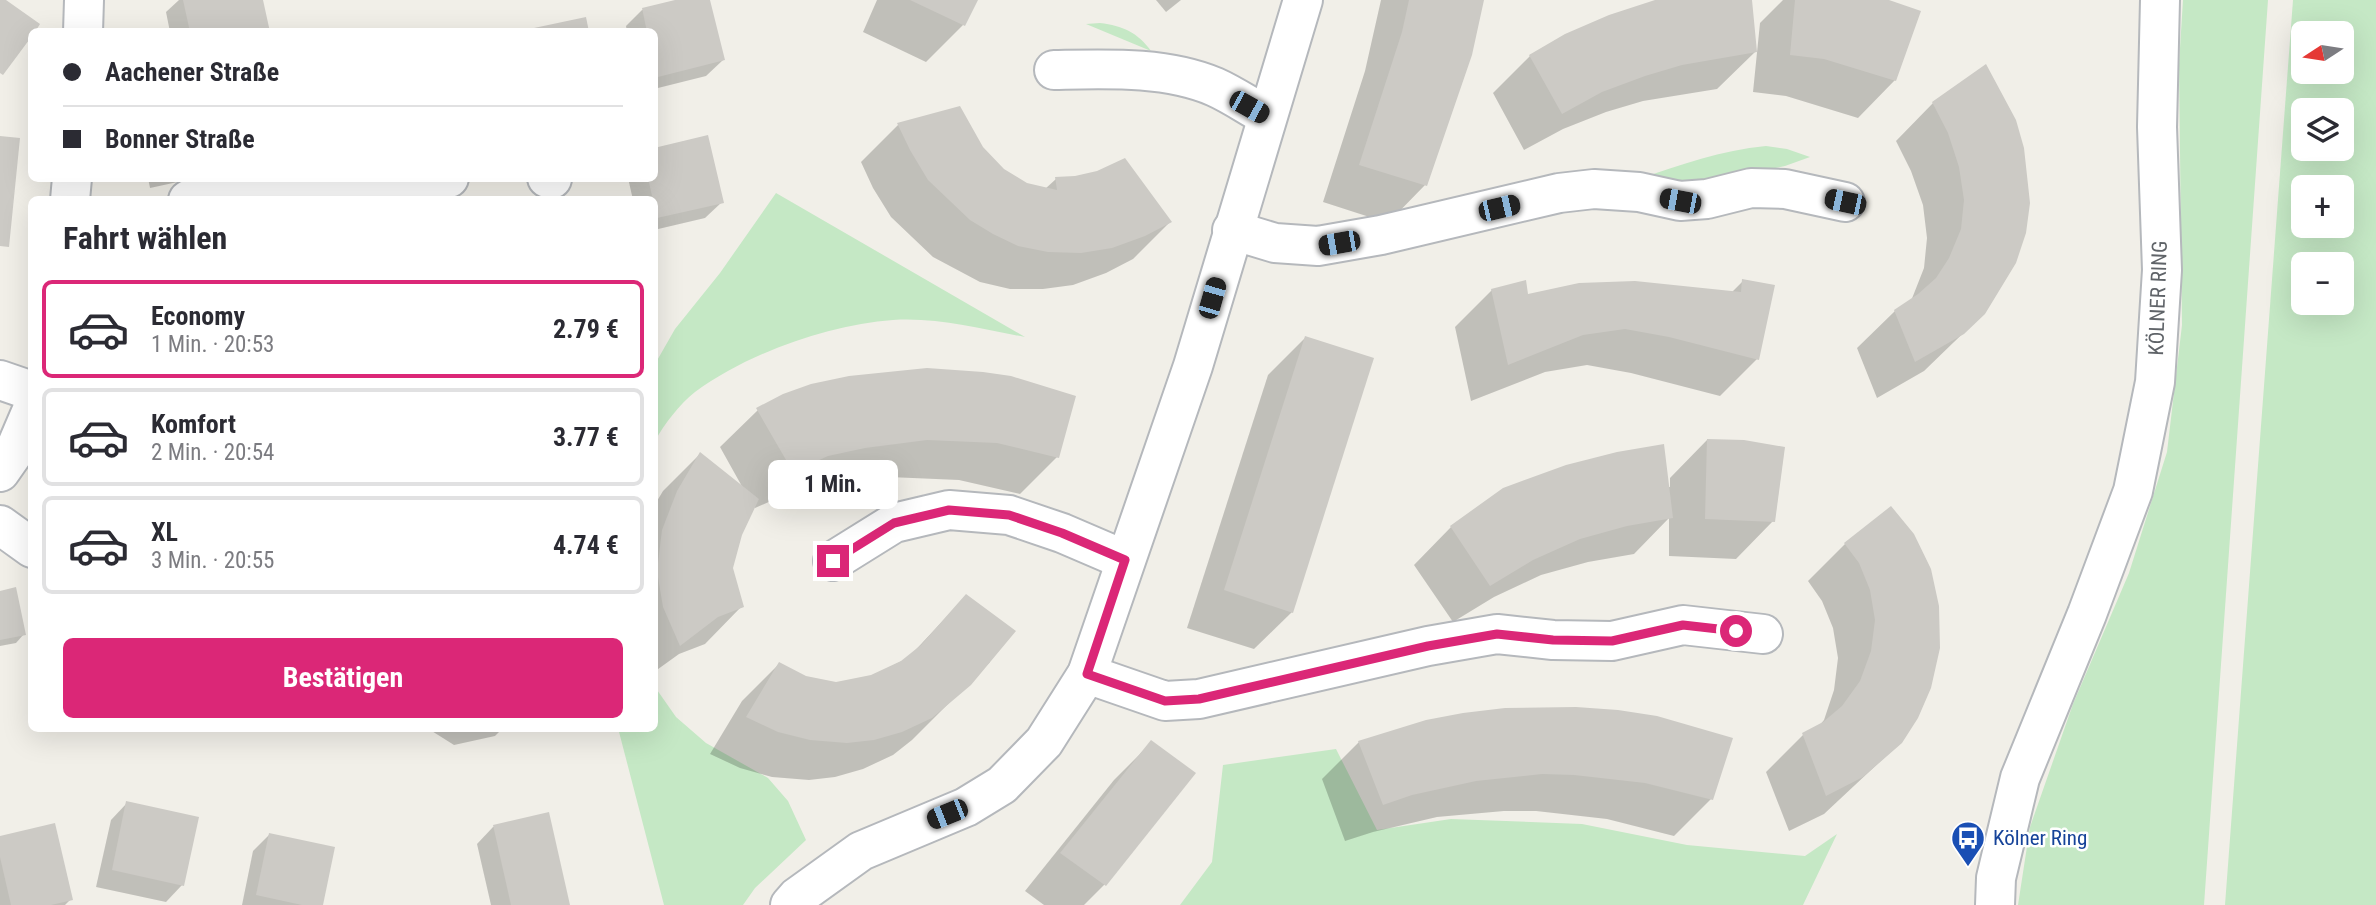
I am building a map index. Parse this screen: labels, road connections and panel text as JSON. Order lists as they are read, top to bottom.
{
  "streets": {
    "street": ["KÖLNER RING"]
  },
  "places": {
    "bus stop": ["Kölner Ring"]
  },
  "north": "left",
  "page": {
    "map_buttons": ["+", "−"],
    "banner": ["Aachener Straße", "Bonner Straße"],
    "heading": "Fahrt wählen",
    "list": [
      {
        "name": "Economy",
        "note": "1 Min. · 20:53",
        "value": "2.79 €"
      },
      {
        "name": "Komfort",
        "note": "2 Min. · 20:54",
        "value": "3.77 €"
      },
      {
        "name": "XL",
        "note": "3 Min. · 20:55",
        "value": "4.74 €"
      }
    ],
    "bubble": "1 Min.",
    "buttons": "Bestätigen"
  }
}
